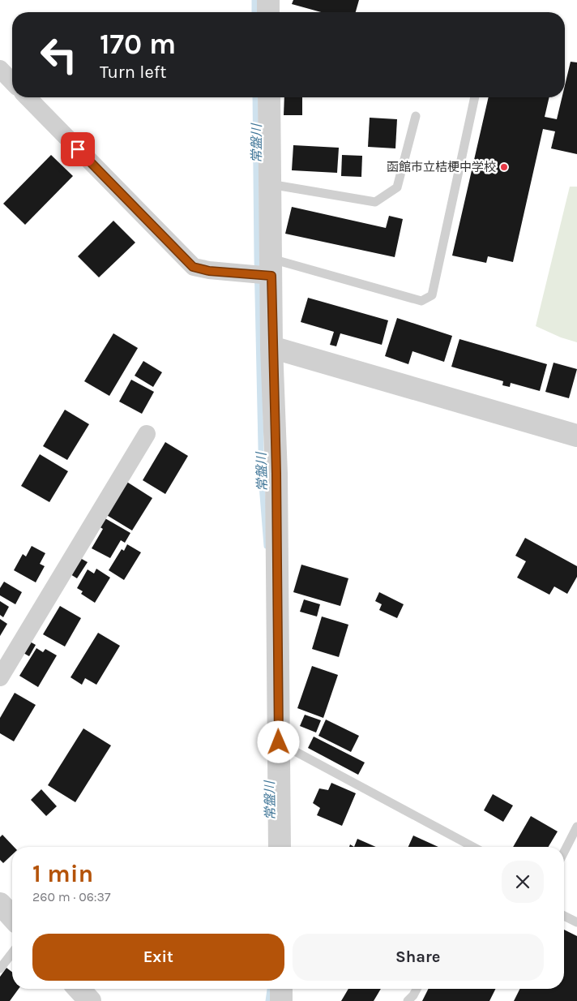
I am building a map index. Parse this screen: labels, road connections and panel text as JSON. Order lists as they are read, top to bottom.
{
  "water": ["常盤川"],
  "places": ["函館市立桔梗中学校"],
  "page": {
    "turn": ["170 m", "Turn left"],
    "heading": ["1 min", "260 m · 06:37"],
    "buttons": ["Exit", "Share"]
  }
}
